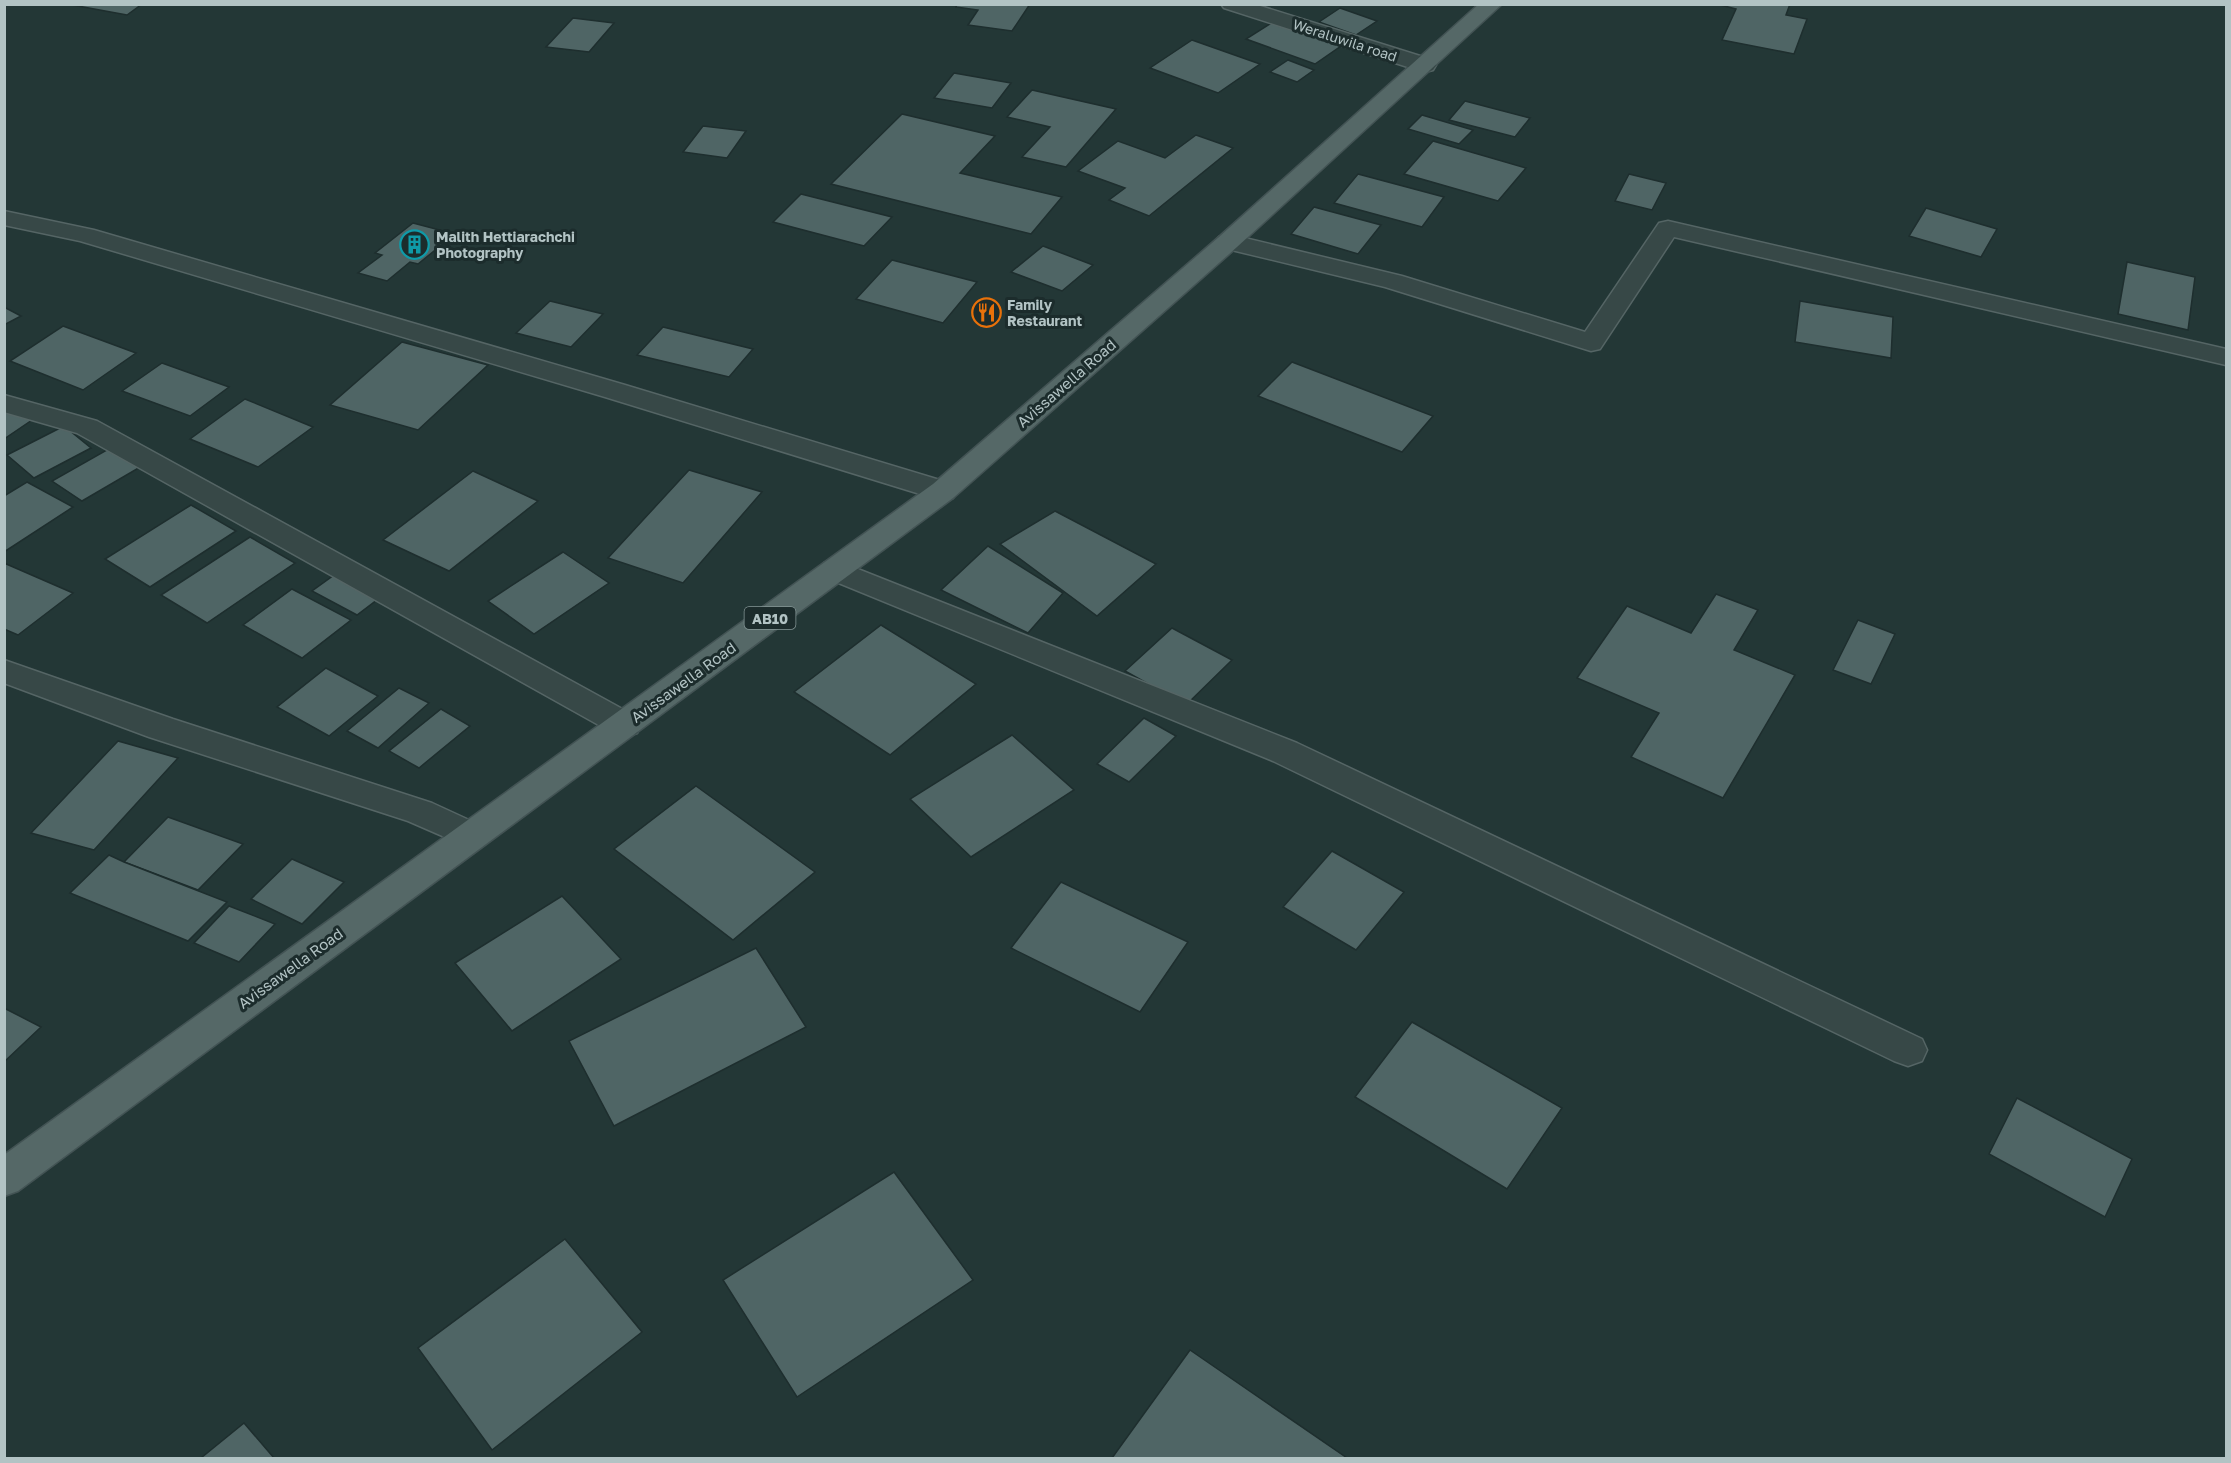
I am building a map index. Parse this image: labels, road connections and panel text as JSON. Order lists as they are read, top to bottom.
{
  "streets": {
    "main road": ["Avissawella Road", "AB10"],
    "street": ["Weraluwila road"]
  },
  "crossings": [
    ["Weraluwila road", "Avissawella Road"]
  ],
  "places": {
    "building": ["Malith Hettiarachchi Photography"],
    "restaurant": ["Family Restaurant"]
  }
}
